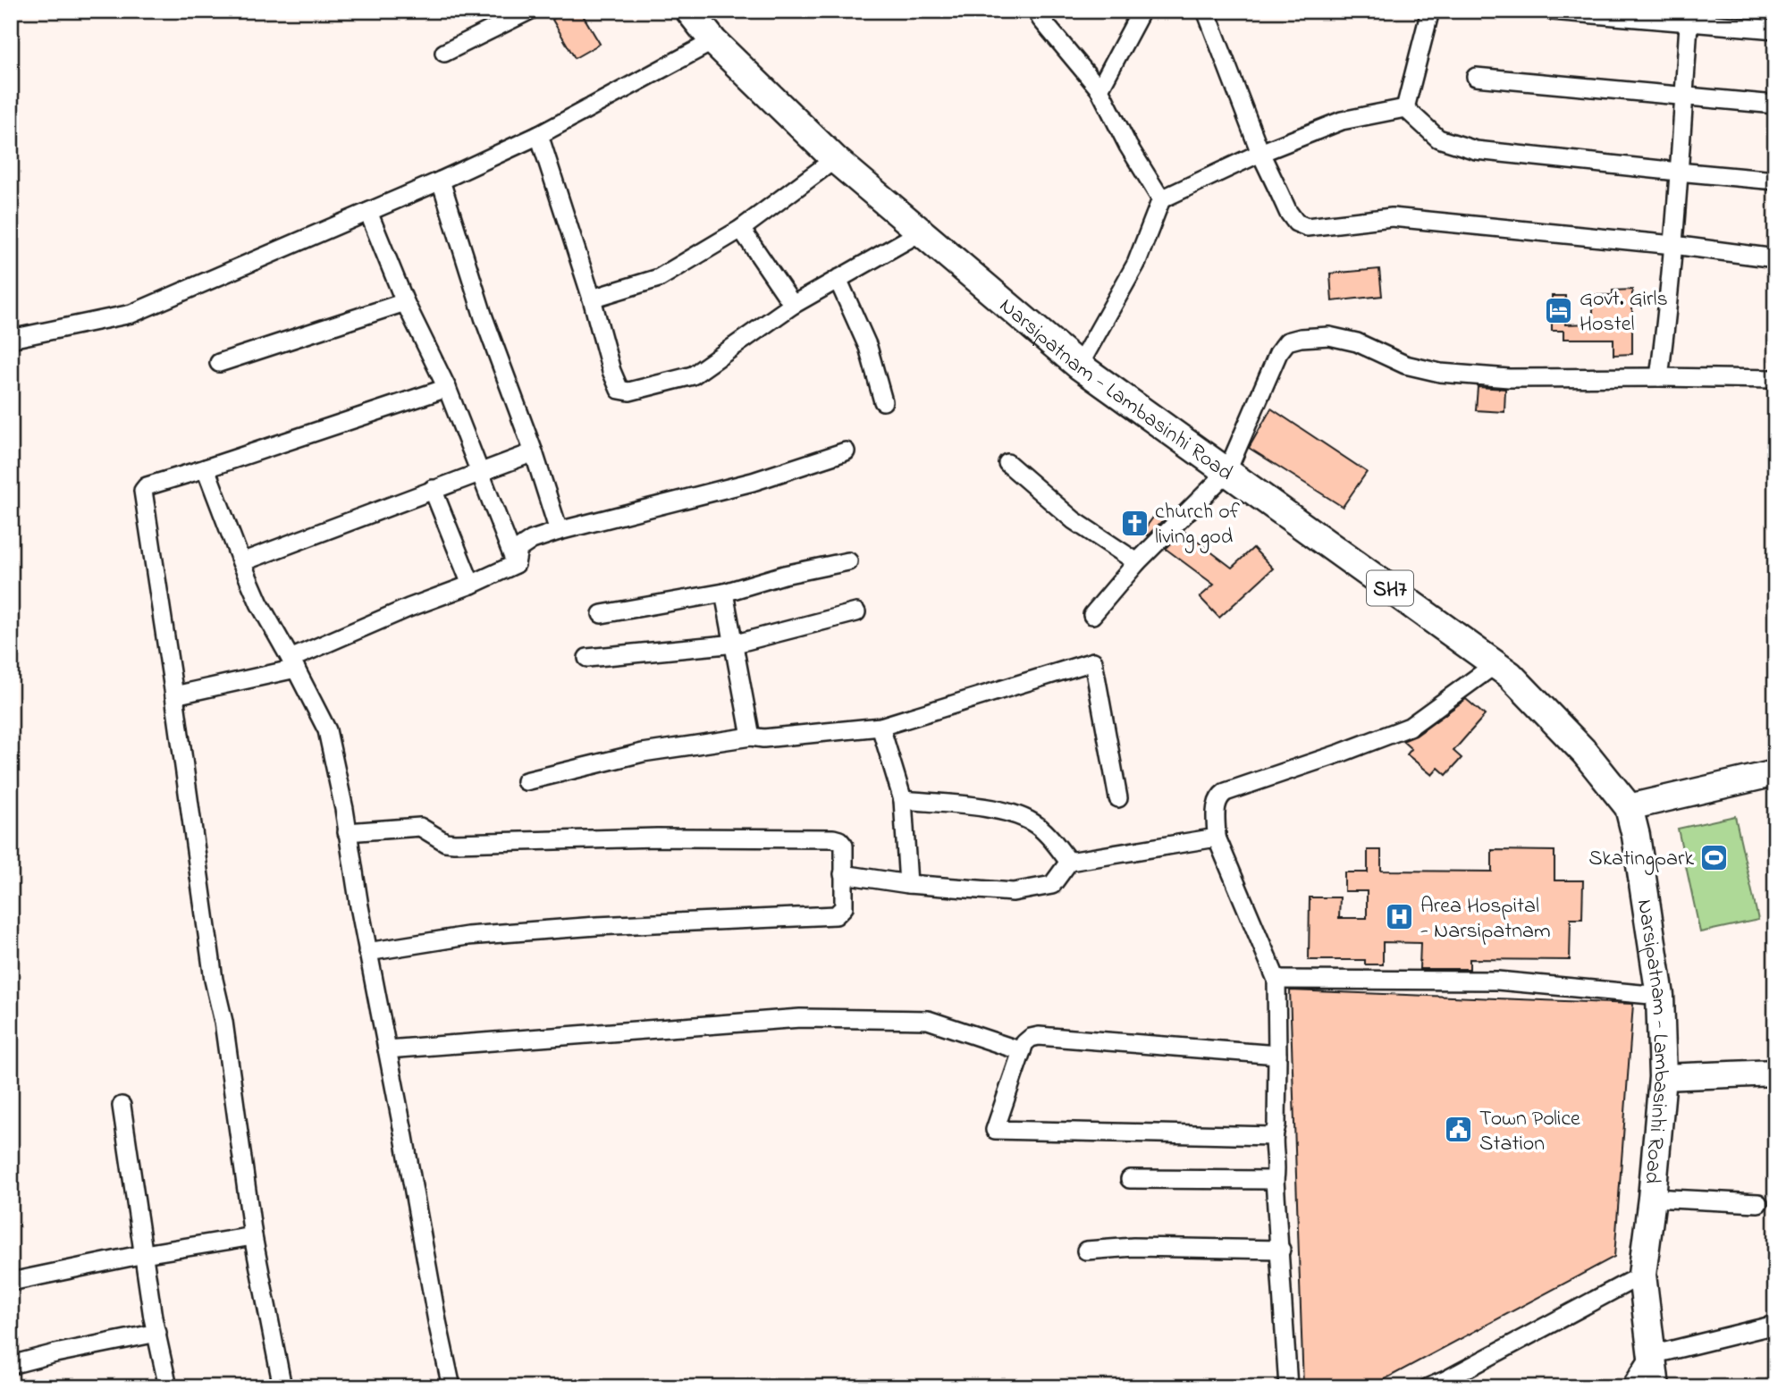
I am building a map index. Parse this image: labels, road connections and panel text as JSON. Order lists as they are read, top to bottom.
{
  "streets": {
    "main road": ["Narsipatnam - Lambasinhi Road", "SH7"]
  },
  "places": {
    "hotel": ["Govt. Girls Hostel"],
    "church": ["church of living god"],
    "sports": ["Skatingpark"],
    "hospital": ["Area Hospital - Narsipatnam"],
    "public building": ["Town Police Station"]
  }
}
